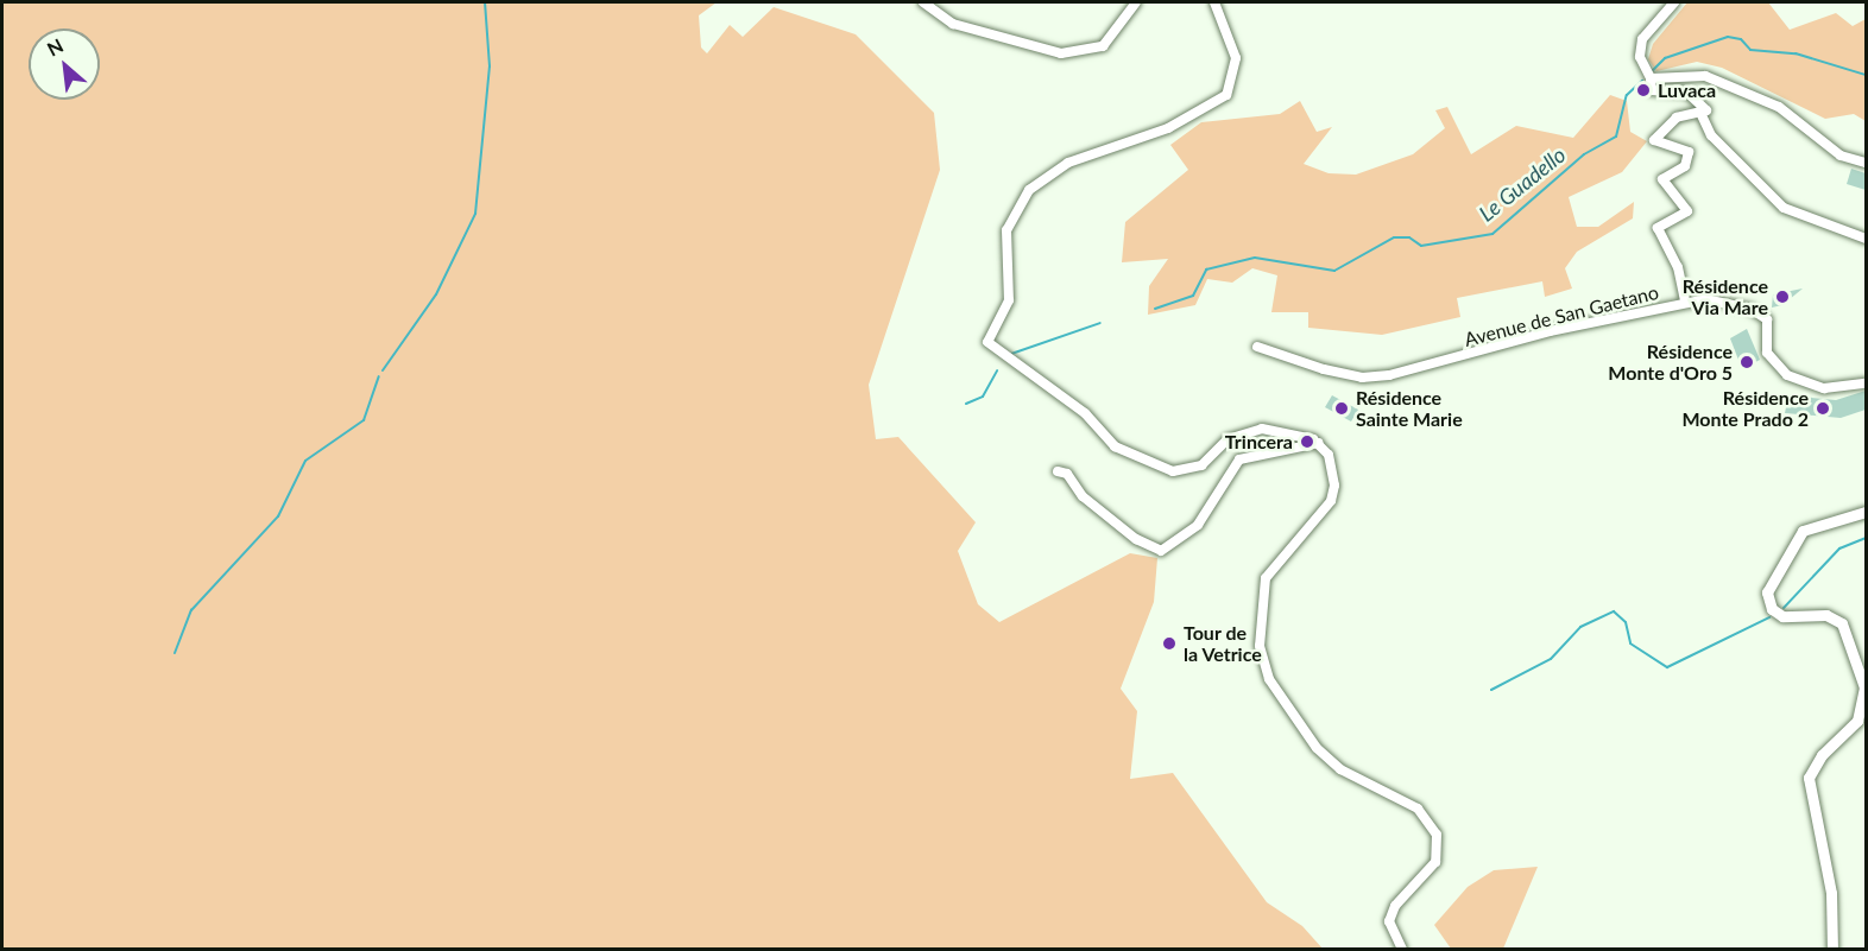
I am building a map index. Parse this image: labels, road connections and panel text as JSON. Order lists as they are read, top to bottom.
{
  "streets": {
    "street": ["Avenue de San Gaetano"]
  },
  "water": ["Le Guadello"],
  "places": [
    "Luvaca",
    "Résidence Via Mare",
    "Résidence Monte d'Oro 5",
    "Résidence Sainte Marie",
    "Résidence Monte Prado 2",
    "Trincera",
    "Tour de la Vetrice"
  ],
  "north": "top left"
}
